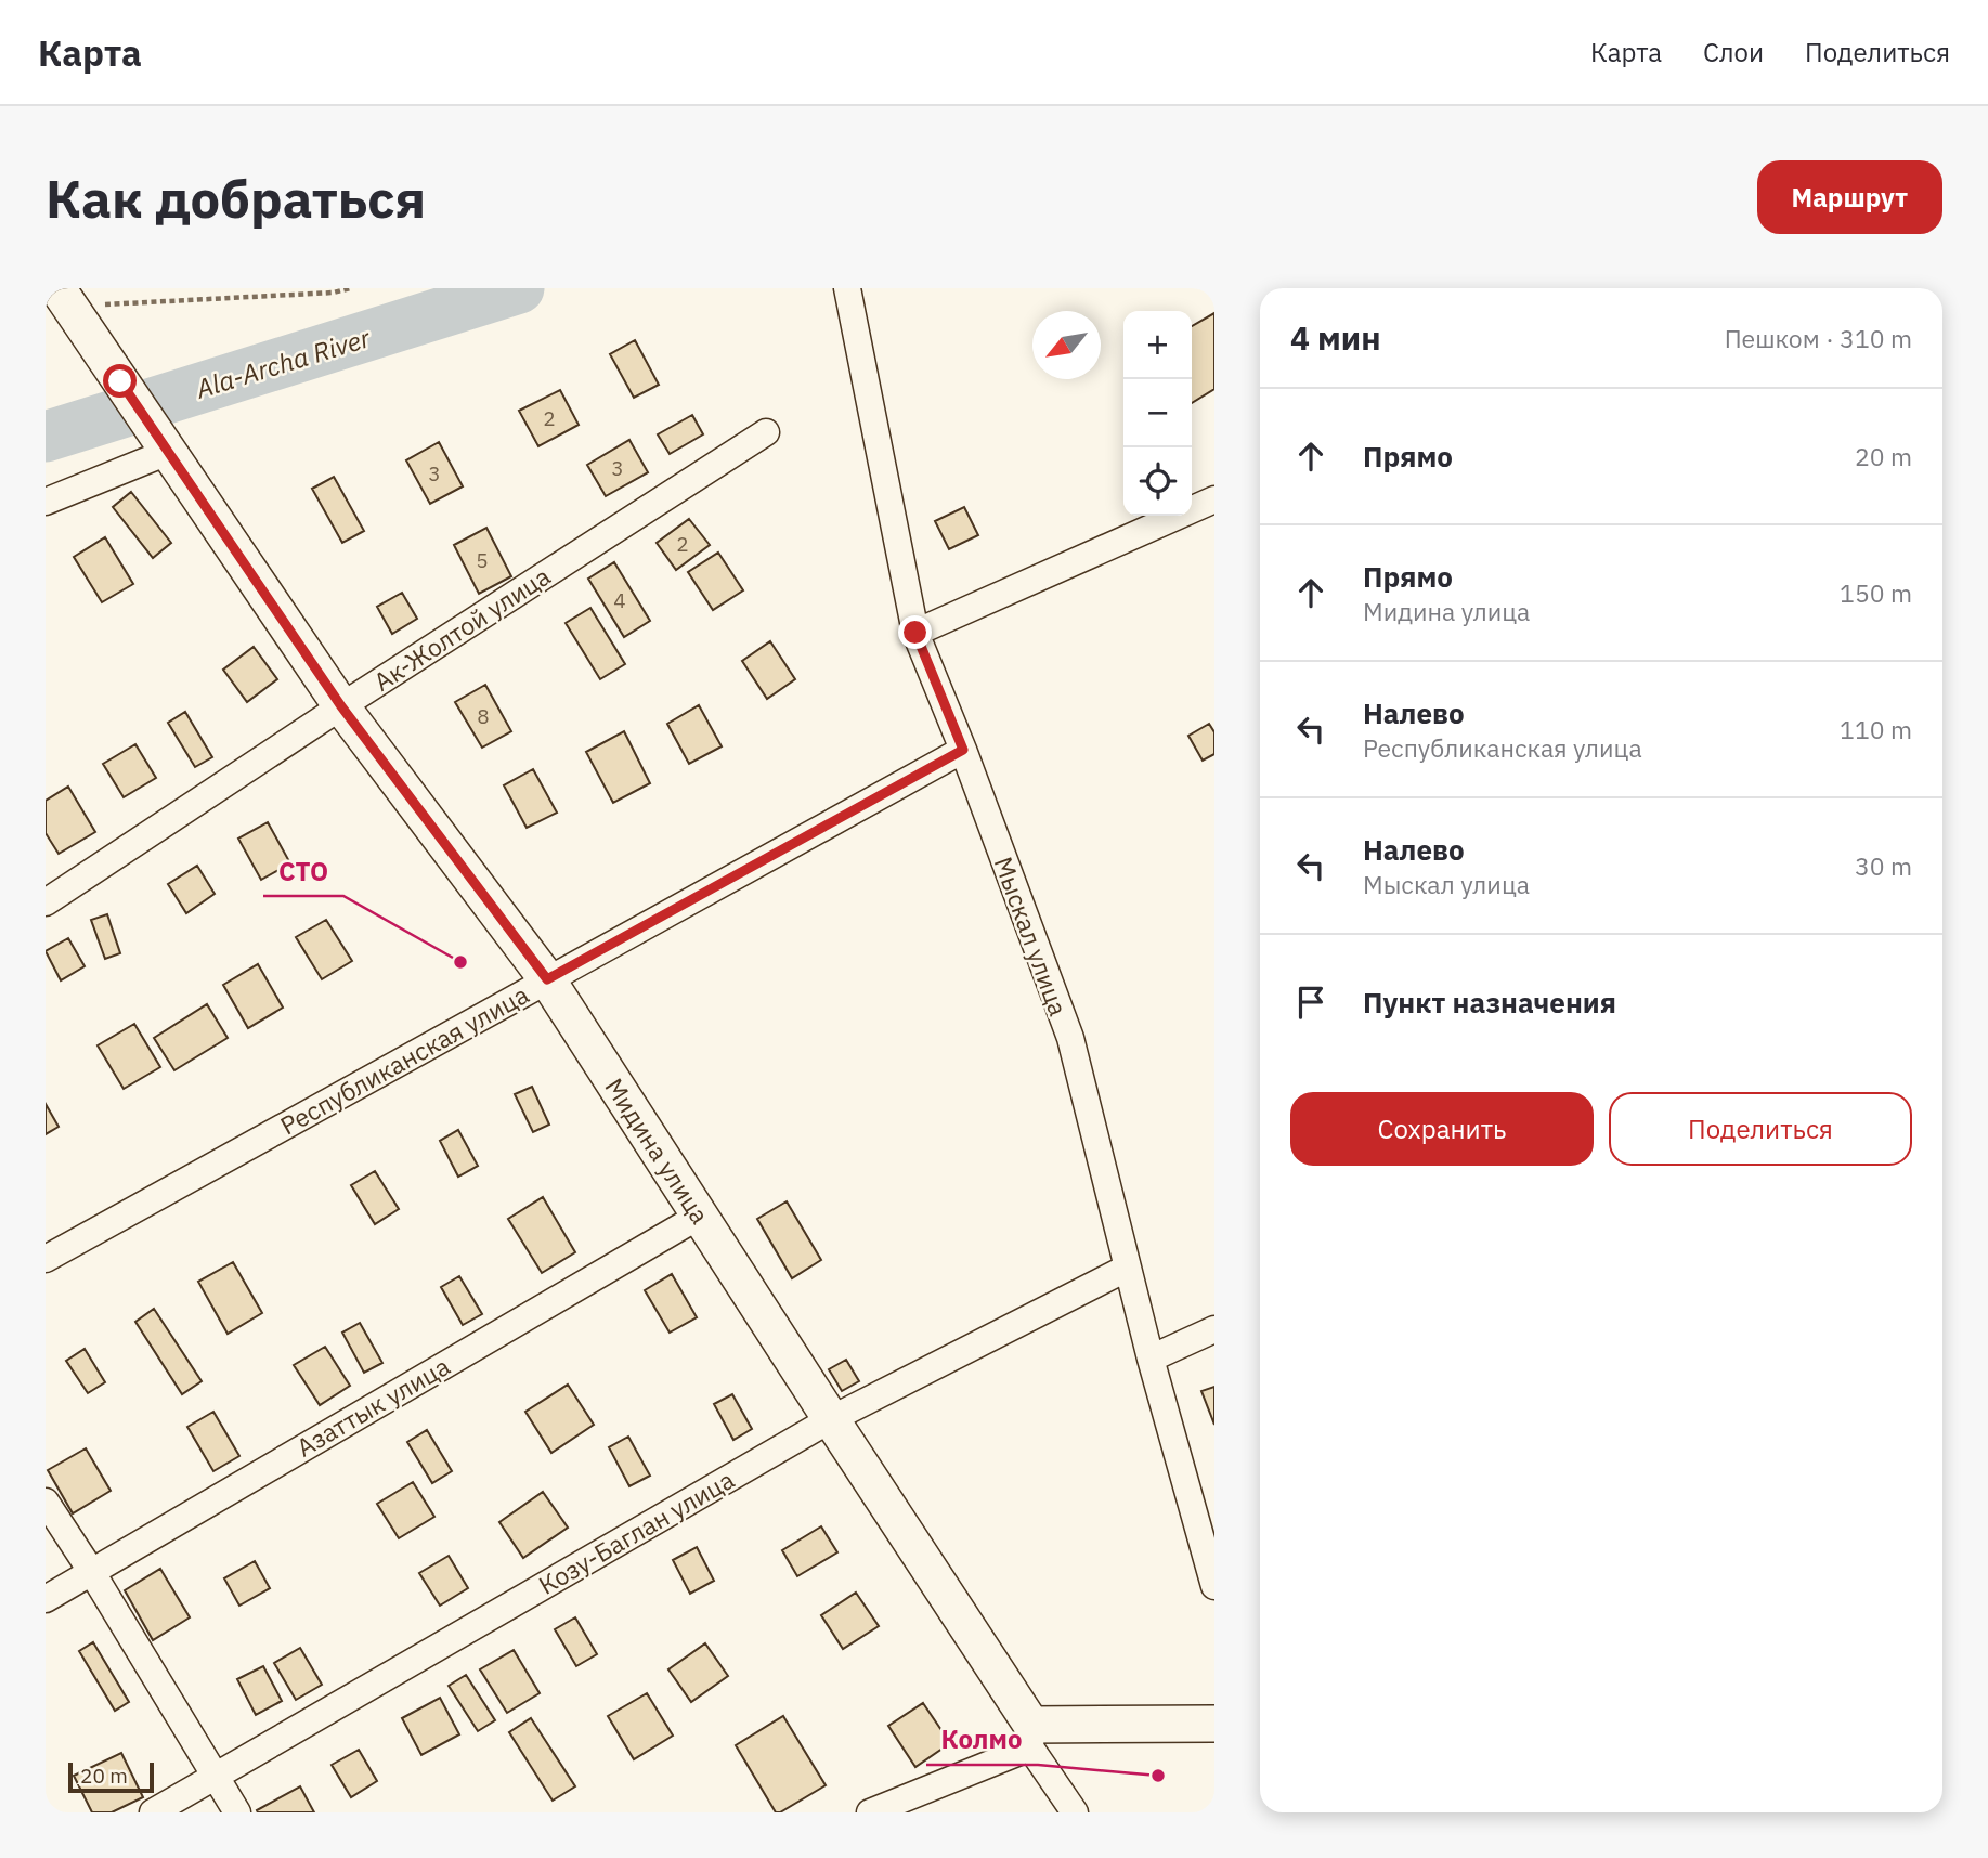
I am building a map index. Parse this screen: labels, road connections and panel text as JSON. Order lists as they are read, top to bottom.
{
  "streets": {
    "street": [
      "Ак-Жолтой улица",
      "Мыскал улица",
      "Республиканская улица",
      "Мидина улица",
      "Азаттык улица",
      "Козу-Баглан улица"
    ]
  },
  "crossings": [
    ["Ак-Жолтой улица", "Мидина улица"],
    ["Мыскал улица", "Республиканская улица"],
    ["Мыскал улица", "Козу-Баглан улица"],
    ["Республиканская улица", "Мидина улица"],
    ["Мидина улица", "Азаттык улица"],
    ["Мидина улица", "Козу-Баглан улица"]
  ],
  "water": ["Ala-Archa River"],
  "places": ["СТО", "Колмо"],
  "house_numbers": [
    "2",
    "3",
    "3",
    "2",
    "5",
    "4",
    "8"
  ],
  "scale_bar": "20 m",
  "north": "bottom left",
  "page": {
    "header": "Карта",
    "nav": ["Карта", "Слои", "Поделиться"],
    "buttons": [
      "Маршрут",
      ["Сохранить", "Поделиться"]
    ],
    "title": "Как добраться",
    "heading": ["4 мин", "Пешком · 310 m"],
    "map_buttons": ["+", "−"],
    "list": [
      ["Прямо", "20 m"],
      ["Прямо", "Мидина улица", "150 m"],
      ["Налево", "Республиканская улица", "110 m"],
      ["Налево", "Мыскал улица", "30 m"],
      "Пункт назначения"
    ],
    "scale": "20 m"
  }
}
